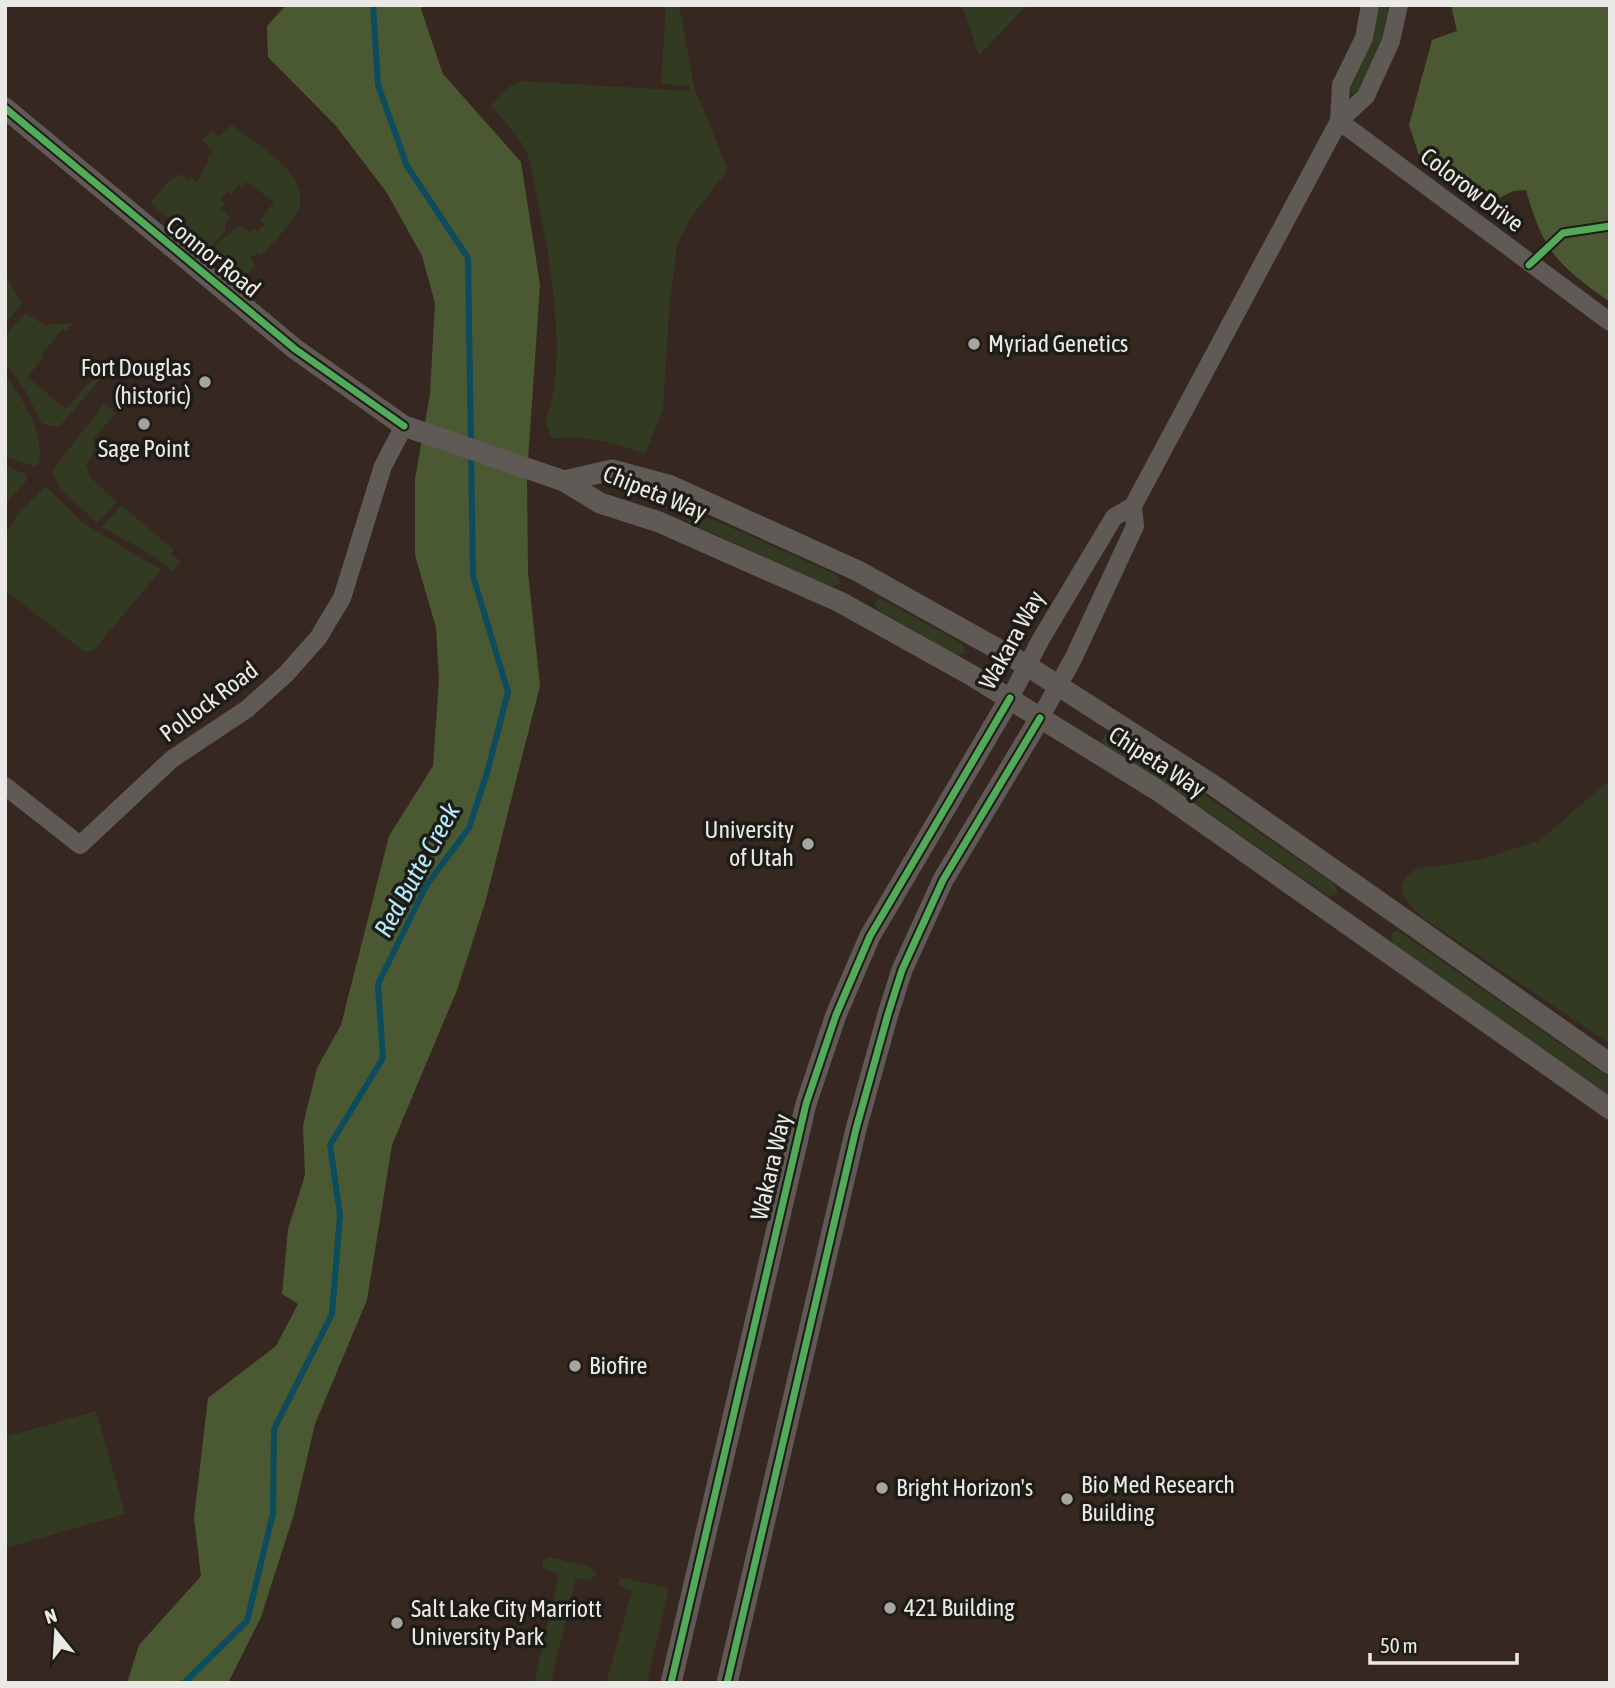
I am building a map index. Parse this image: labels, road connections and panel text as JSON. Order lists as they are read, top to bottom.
{
  "streets": {
    "street": [
      "Colorow Drive",
      "Connor Road",
      "Chipeta Way",
      "Wakara Way",
      "Pollock Road"
    ]
  },
  "crossings": [
    ["Colorow Drive", "Wakara Way"],
    ["Connor Road", "Chipeta Way"],
    ["Connor Road", "Pollock Road"],
    ["Chipeta Way", "Wakara Way"]
  ],
  "water": ["Red Butte Creek"],
  "places": [
    "Myriad Genetics",
    "Fort Douglas (historic)",
    "Sage Point",
    "University of Utah",
    "Biofire",
    "Bright Horizon's",
    "Bio Med Research Building",
    "421 Building",
    "Salt Lake City Marriott University Park"
  ],
  "scale_bar": "50 m",
  "north": "top"
}
